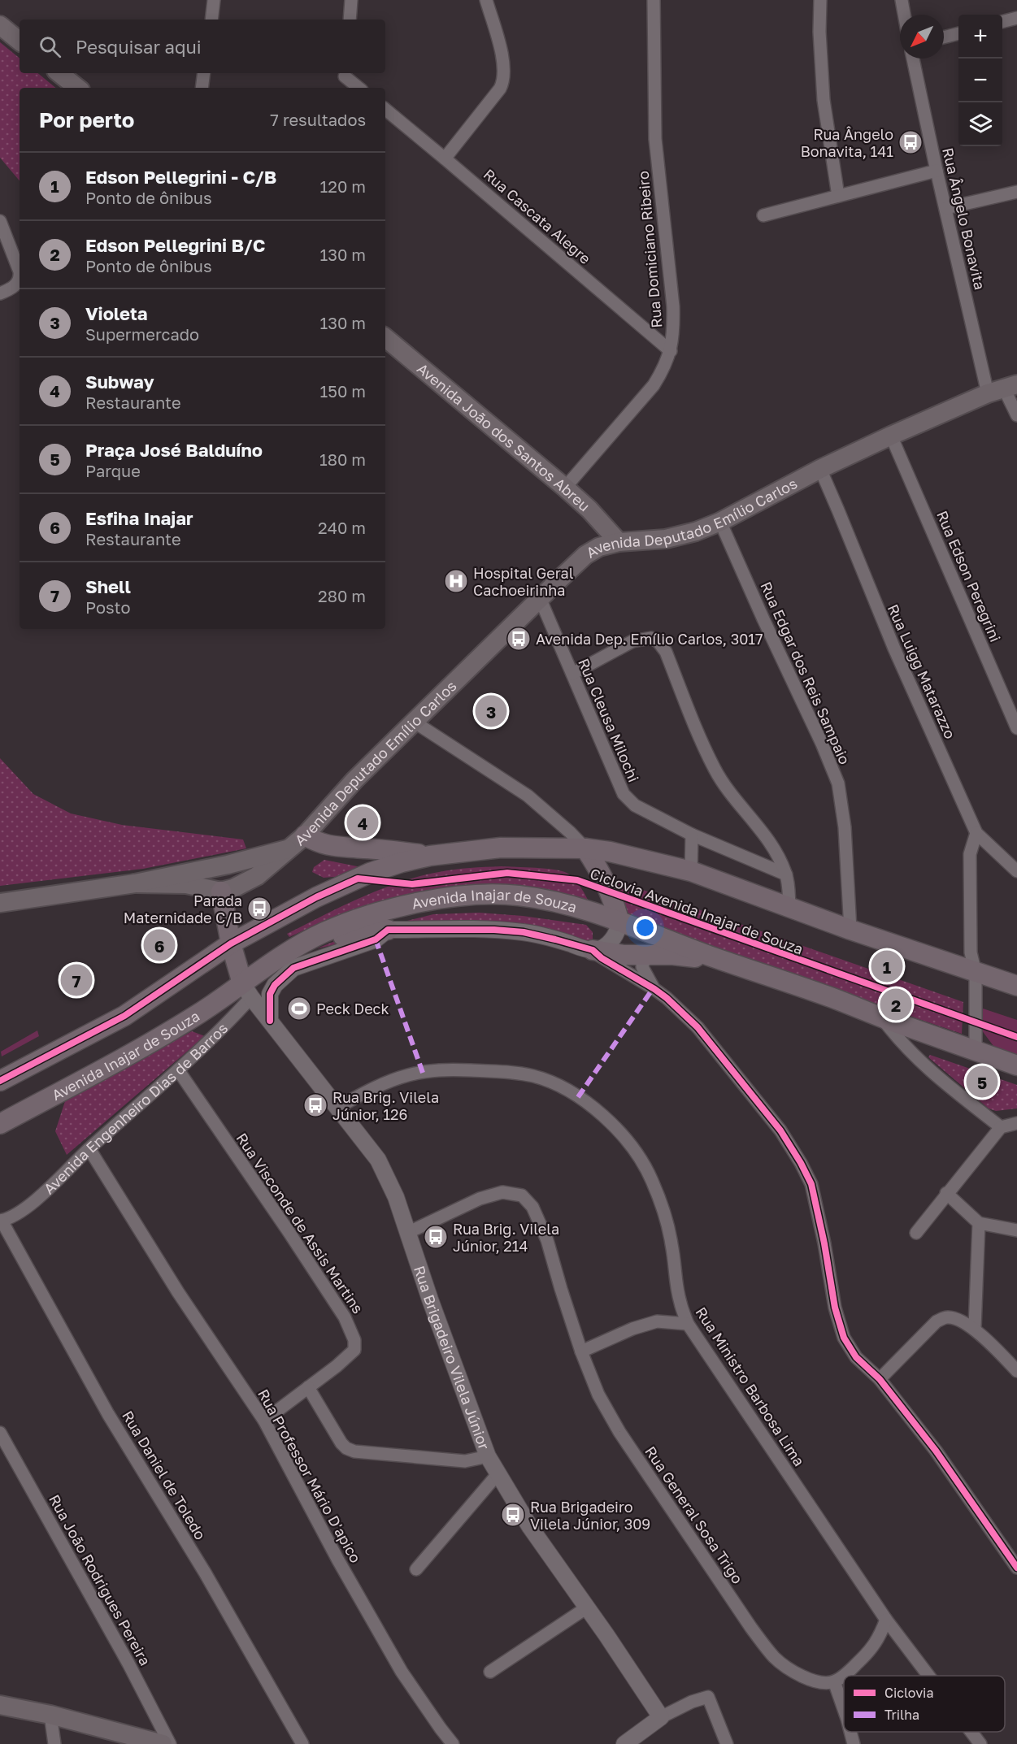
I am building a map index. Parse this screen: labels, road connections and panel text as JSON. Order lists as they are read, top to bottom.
{
  "streets": {
    "main road": ["Avenida João dos Santos Abreu", "Avenida Deputado Emílio Carlos", "Avenida Inajar de Souza"],
    "street": [
      "Rua Cascata Alegre",
      "Rua Ângelo Bonavita",
      "Rua Domiciano Ribeiro",
      "Rua Edson Peregrini",
      "Rua Luigg Matarazzo",
      "Rua Edgar dos Reis Sampaio",
      "Rua Cleusa Milochi",
      "Avenida Engenheiro Dias de Barros",
      "Rua Visconde de Assis Martins",
      "Rua Brigadeiro Vilela Júnior",
      "Rua Ministro Barbosa Lima",
      "Rua Daniel de Toledo",
      "Rua Professor Mário D'apico",
      "Rua General Sosa Trigo",
      "Rua João Rodrigues Pereira"
    ],
    "cycle path": ["Ciclovia Avenida Inajar de Souza"]
  },
  "crossings": [
    ["Rua Cascata Alegre", "Rua Domiciano Ribeiro"],
    ["Rua Ângelo Bonavita", "Avenida Deputado Emílio Carlos"],
    ["Rua Domiciano Ribeiro", "Avenida João dos Santos Abreu"],
    ["Avenida João dos Santos Abreu", "Avenida Deputado Emílio Carlos"],
    ["Avenida Deputado Emílio Carlos", "Rua Edson Peregrini"],
    ["Avenida Deputado Emílio Carlos", "Rua Luigg Matarazzo"],
    ["Avenida Deputado Emílio Carlos", "Rua Edgar dos Reis Sampaio"],
    ["Avenida Deputado Emílio Carlos", "Rua Cleusa Milochi"],
    ["Avenida Inajar de Souza", "Avenida Engenheiro Dias de Barros"],
    ["Avenida Inajar de Souza", "Rua Brigadeiro Vilela Júnior"],
    ["Avenida Engenheiro Dias de Barros", "Rua Visconde de Assis Martins"],
    ["Avenida Engenheiro Dias de Barros", "Rua Brigadeiro Vilela Júnior"],
    ["Avenida Engenheiro Dias de Barros", "Rua Daniel de Toledo"],
    ["Avenida Engenheiro Dias de Barros", "Rua Professor Mário D'apico"],
    ["Rua Visconde de Assis Martins", "Rua Professor Mário D'apico"],
    ["Rua Brigadeiro Vilela Júnior", "Rua Ministro Barbosa Lima"],
    ["Rua Brigadeiro Vilela Júnior", "Rua General Sosa Trigo"]
  ],
  "places": {
    "bus stop": [
      "Rua Ângelo Bonavita, 141",
      "Avenida Dep. Emílio Carlos, 3017",
      "Parada Maternidade C/B",
      "Rua Brig. Vilela Júnior, 126",
      "Rua Brig. Vilela Júnior, 214",
      "Rua Brigadeiro Vilela Júnior, 309"
    ],
    "hospital": ["Hospital Geral Cachoeirinha"],
    "sports": ["Peck Deck"]
  },
  "legend": ["Ciclovia", "Trilha"],
  "north": "bottom left",
  "page": {
    "map_buttons": ["+", "−"],
    "search": "Pesquisar aqui",
    "heading": ["Por perto", "7 resultados"],
    "list": [
      {
        "mark": "1",
        "name": "Edson Pellegrini - C/B",
        "note": "Ponto de ônibus",
        "value": "120 m"
      },
      {
        "mark": "2",
        "name": "Edson Pellegrini B/C",
        "note": "Ponto de ônibus",
        "value": "130 m"
      },
      {
        "mark": "3",
        "name": "Violeta",
        "note": "Supermercado",
        "value": "130 m"
      },
      {
        "mark": "4",
        "name": "Subway",
        "note": "Restaurante",
        "value": "150 m"
      },
      {
        "mark": "5",
        "name": "Praça José Balduíno",
        "note": "Parque",
        "value": "180 m"
      },
      {
        "mark": "6",
        "name": "Esfiha Inajar",
        "note": "Restaurante",
        "value": "240 m"
      },
      {
        "mark": "7",
        "name": "Shell",
        "note": "Posto",
        "value": "280 m"
      }
    ],
    "pins": [
      "3",
      "4",
      "6",
      "1",
      "7",
      "2",
      "5"
    ]
  }
}
